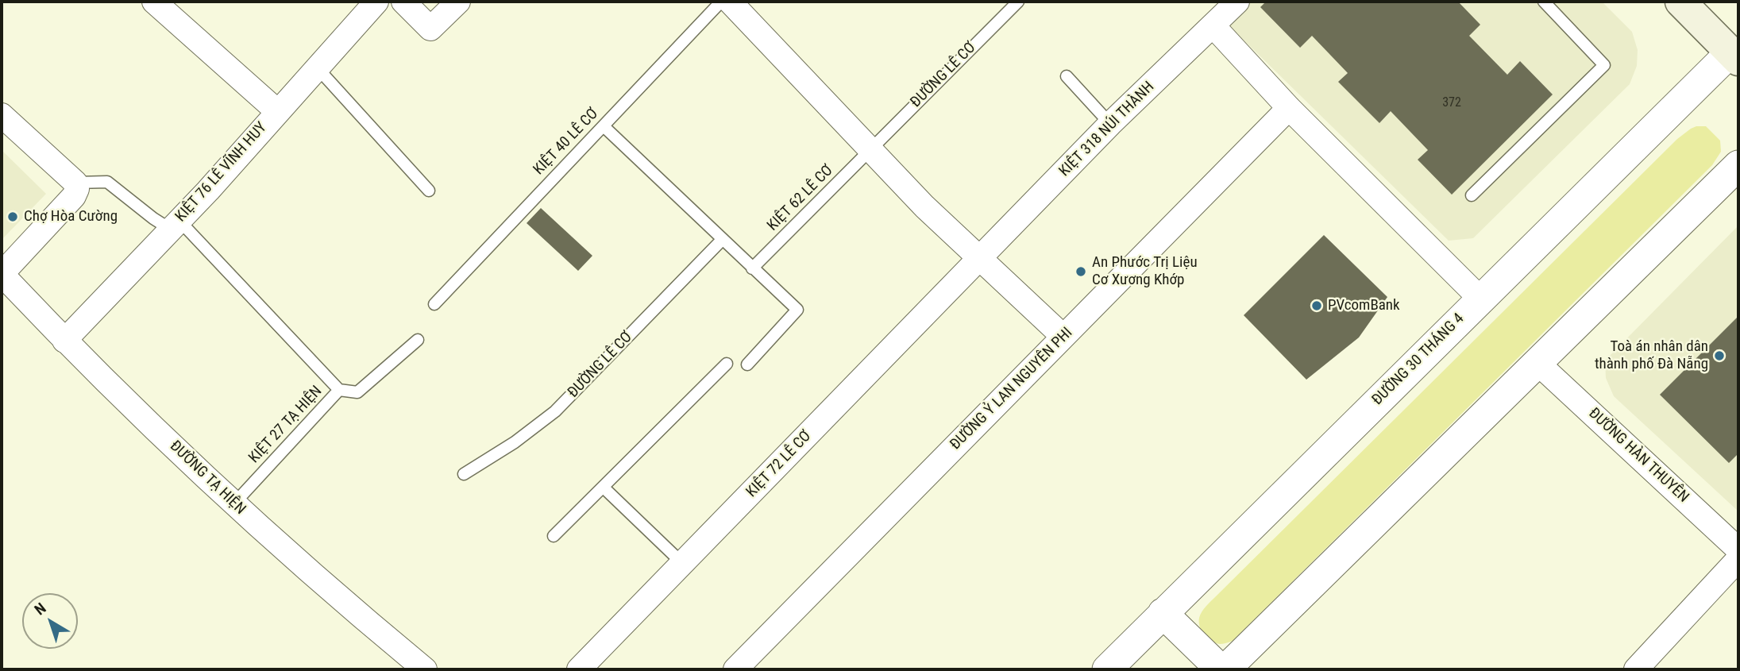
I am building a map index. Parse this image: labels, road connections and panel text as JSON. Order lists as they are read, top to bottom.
{
  "streets": {
    "street": [
      "KIỆT 318 NÚI THÀNH",
      "KIỆT 76 LÊ VĨNH HUY",
      "ĐƯỜNG 30 THÁNG 4",
      "ĐƯỜNG Ỷ LAN NGUYÊN PHI",
      "ĐƯỜNG HÀN THUYÊN",
      "KIỆT 72 LÊ CƠ",
      "ĐƯỜNG TẠ HIỆN"
    ],
    "lane": [
      "ĐƯỜNG LÊ CƠ",
      "KIỆT 40 LÊ CƠ",
      "KIỆT 62 LÊ CƠ",
      "KIỆT 27 TẠ HIỆN"
    ]
  },
  "crossings": [
    ["ĐƯỜNG LÊ CƠ", "KIỆT 62 LÊ CƠ"],
    ["KIỆT 318 NÚI THÀNH", "KIỆT 72 LÊ CƠ"],
    ["KIỆT 76 LÊ VĨNH HUY", "ĐƯỜNG TẠ HIỆN"],
    ["KIỆT 27 TẠ HIỆN", "ĐƯỜNG TẠ HIỆN"]
  ],
  "places": [
    "Chợ Hòa Cường",
    "An Phước Trị Liệu Cơ Xương Khớp",
    "PVcomBank",
    "Toà án nhân dân thành phố Đà Nẵng"
  ],
  "house_numbers": ["372"],
  "north": "top left"
}
